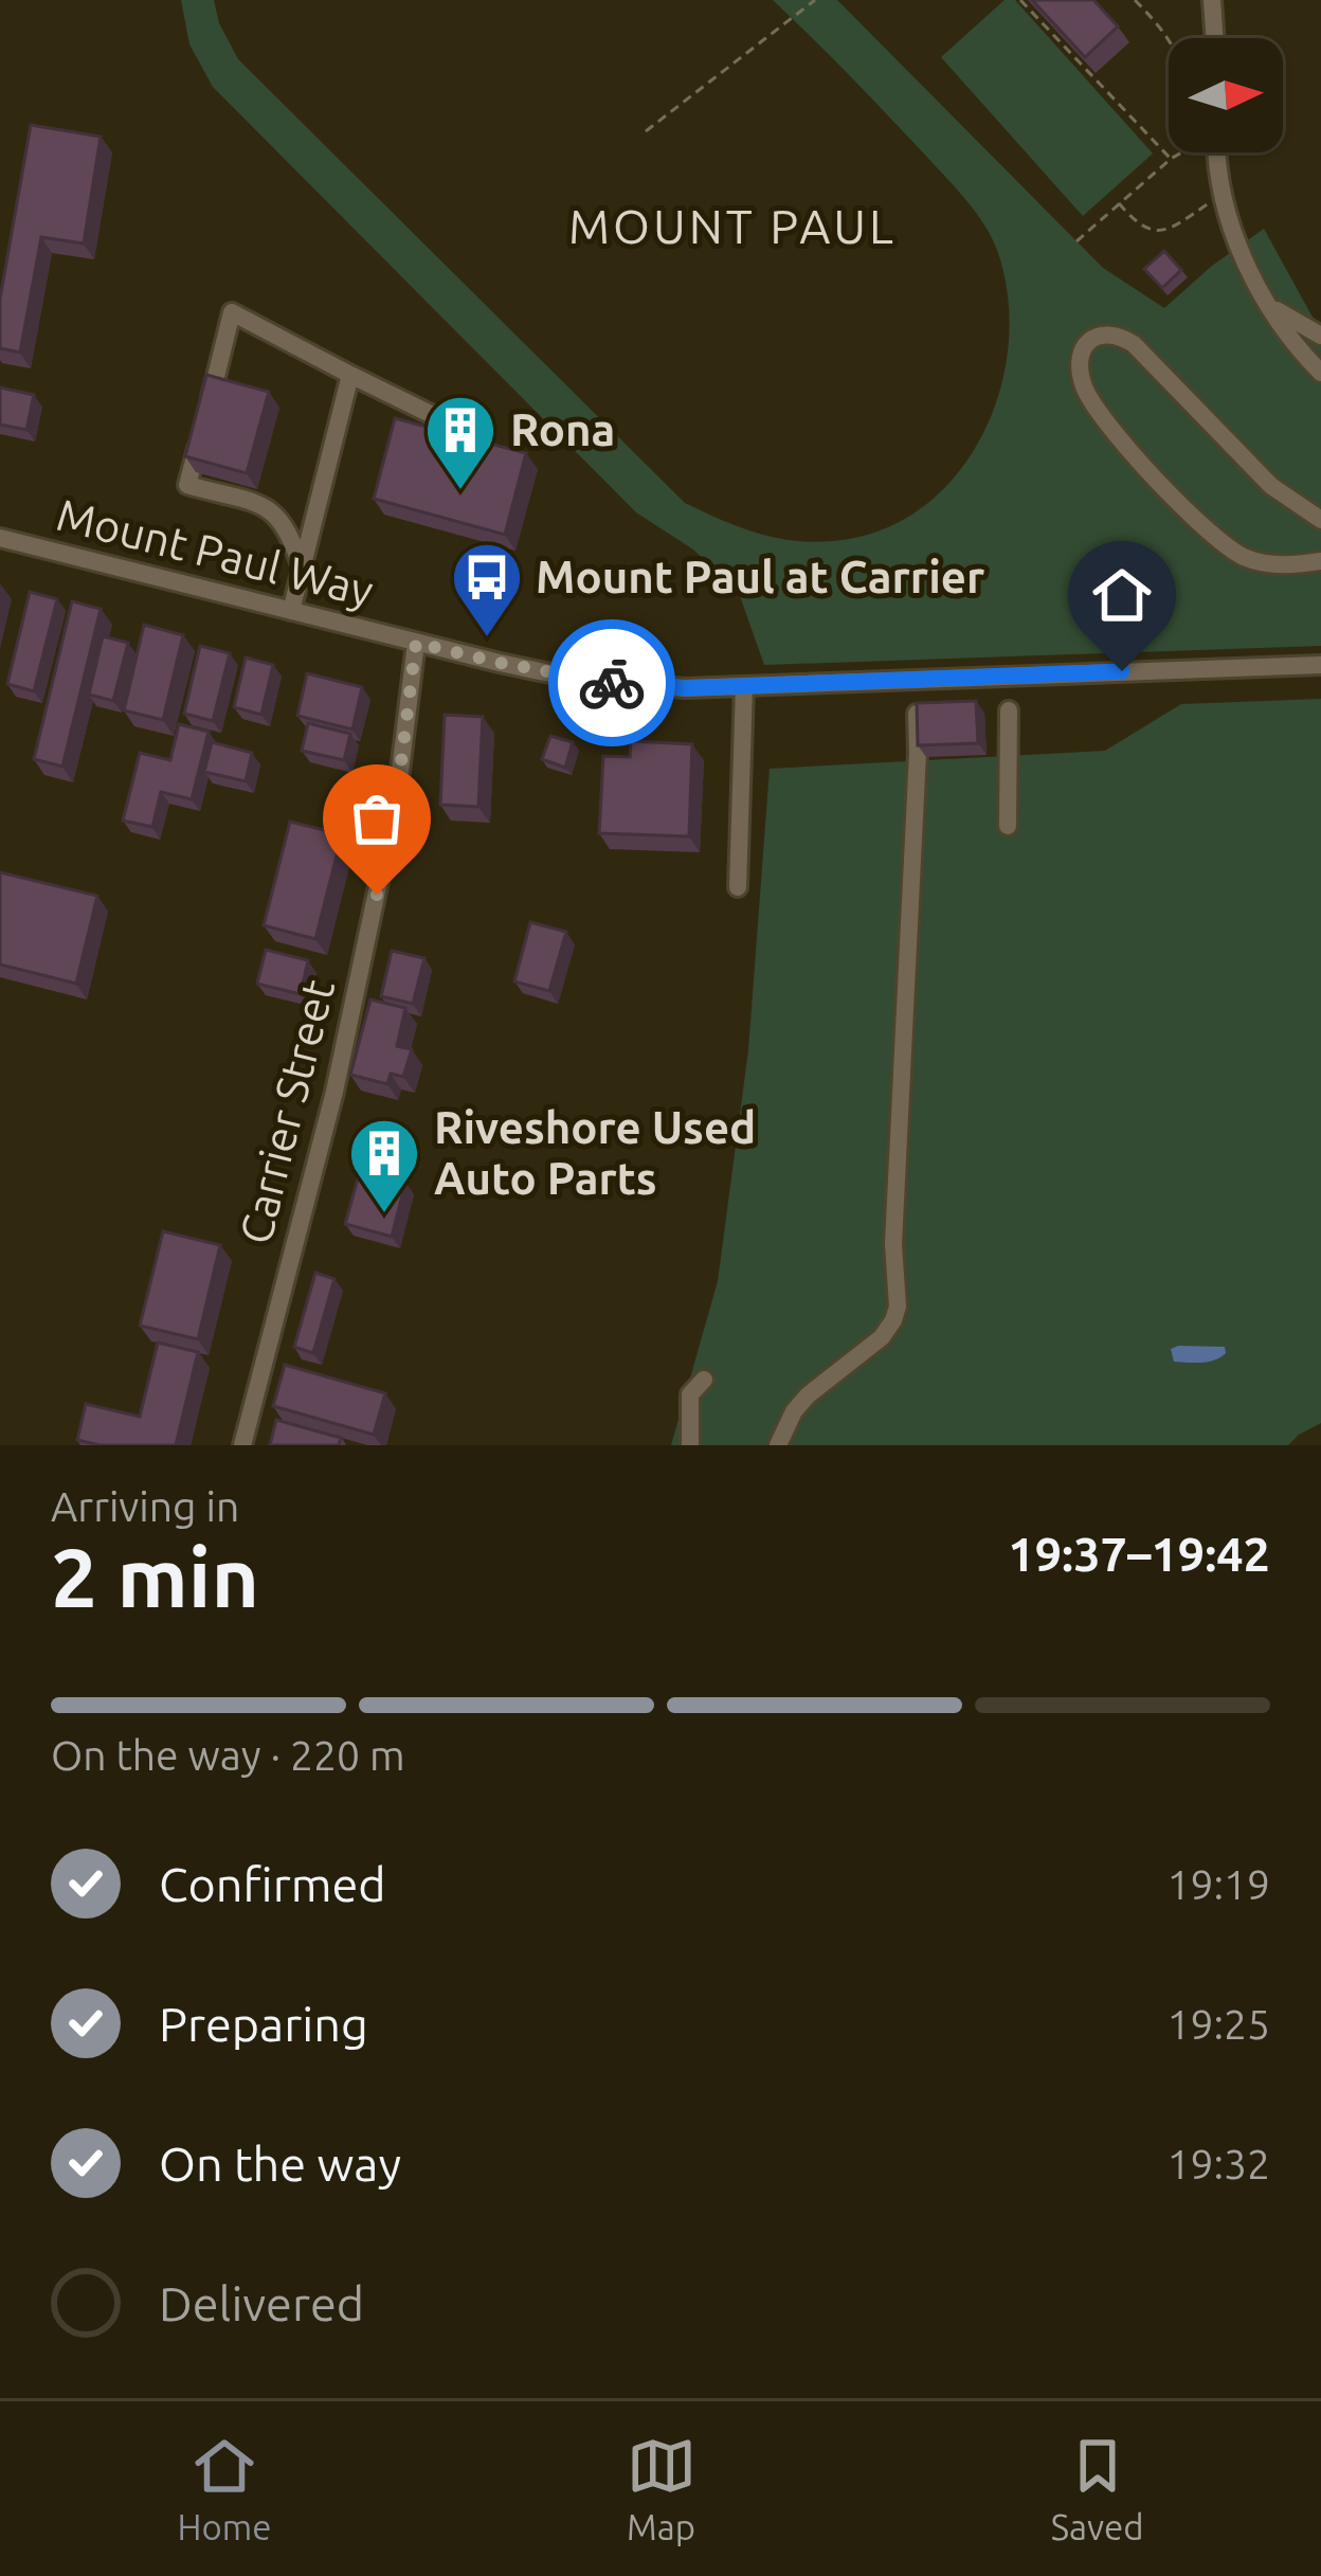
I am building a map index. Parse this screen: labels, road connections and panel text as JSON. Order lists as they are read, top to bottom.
{
  "streets": {
    "street": ["Mount Paul Way", "Carrier Street"]
  },
  "crossings": [
    ["Mount Paul Way", "Carrier Street"]
  ],
  "districts": ["MOUNT PAUL"],
  "places": {
    "building": ["Rona", "Riveshore Used Auto Parts"],
    "bus stop": ["Mount Paul at Carrier"]
  },
  "north": "right",
  "page": {
    "heading": ["2 min", "Arriving in", "19:37–19:42"],
    "bar": "On the way · 220 m",
    "list": [
      ["Confirmed", "19:19"],
      ["Preparing", "19:25"],
      ["On the way", "19:32"],
      "Delivered"
    ],
    "tabs": ["Home", "Map", "Saved"]
  }
}
